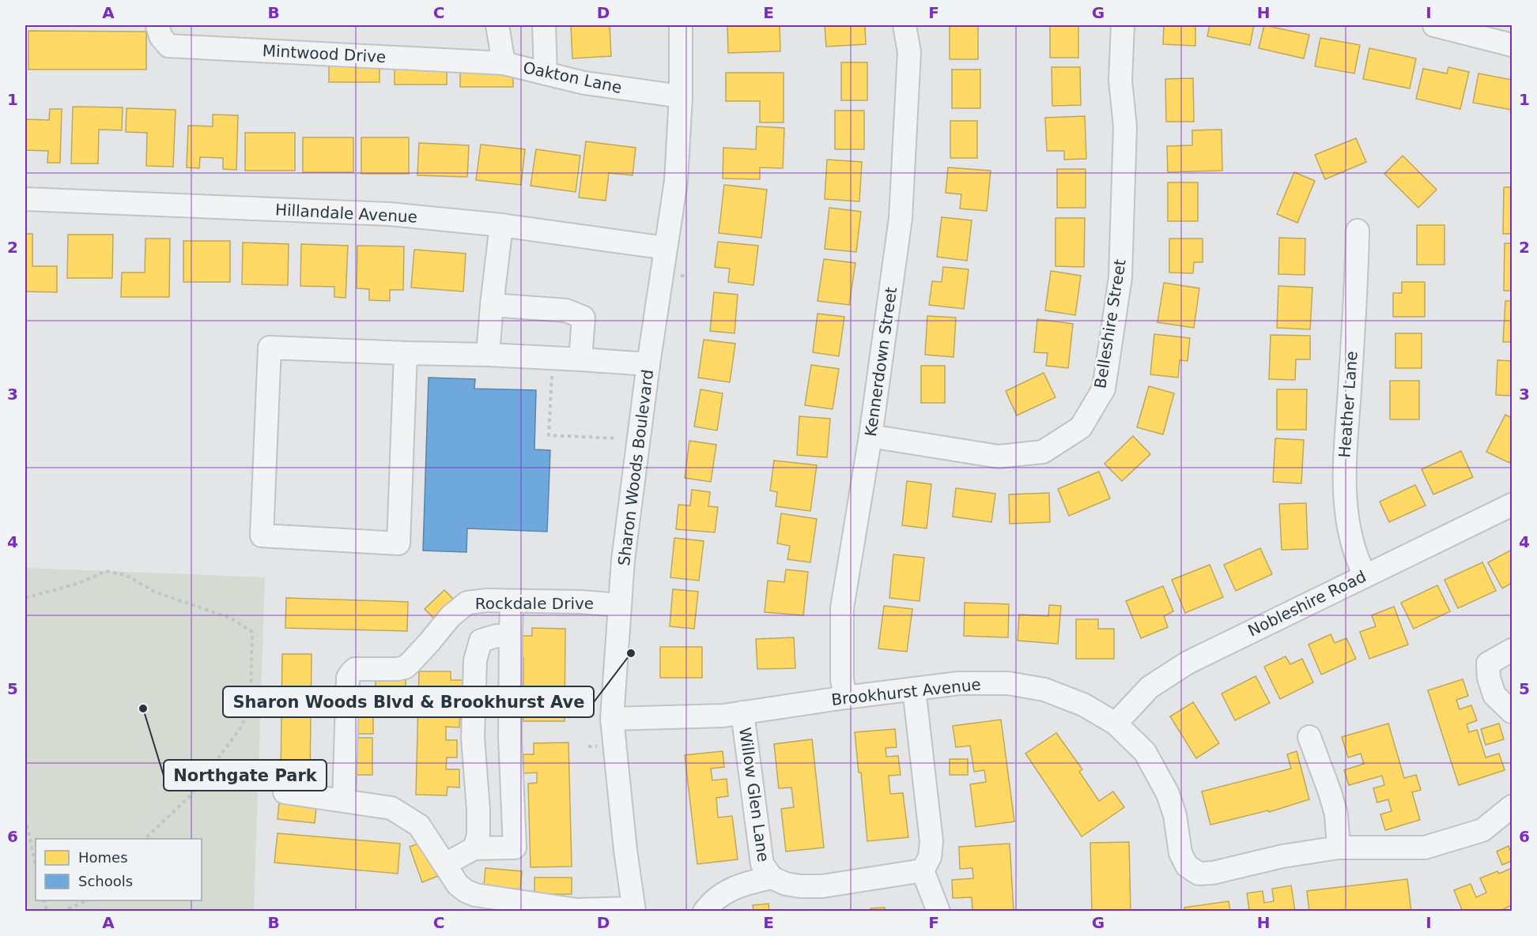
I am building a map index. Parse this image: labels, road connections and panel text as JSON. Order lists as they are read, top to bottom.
{
  "streets": {
    "street": [
      "Mintwood Drive",
      "Oakton Lane",
      "Hillandale Avenue",
      "Belleshire Street",
      "Kennerdown Street",
      "Heather Lane",
      "Sharon Woods Boulevard",
      "Rockdale Drive",
      "Nobleshire Road",
      "Brookhurst Avenue",
      "Willow Glen Lane"
    ]
  },
  "crossings": [
    ["Mintwood Drive", "Oakton Lane"],
    ["Oakton Lane", "Sharon Woods Boulevard"],
    ["Hillandale Avenue", "Sharon Woods Boulevard"],
    ["Belleshire Street", "Kennerdown Street"],
    ["Kennerdown Street", "Brookhurst Avenue"],
    ["Heather Lane", "Nobleshire Road"],
    ["Sharon Woods Boulevard", "Rockdale Drive"],
    ["Sharon Woods Boulevard", "Brookhurst Avenue"],
    ["Nobleshire Road", "Brookhurst Avenue"],
    ["Brookhurst Avenue", "Willow Glen Lane"]
  ],
  "places": ["Sharon Woods Blvd & Brookhurst Ave", "Northgate Park"],
  "legend": ["Homes", "Schools"],
  "grid": {
    "columns": [
      "A",
      "B",
      "C",
      "D",
      "E",
      "F",
      "G",
      "H",
      "I"
    ],
    "rows": [
      "1",
      "2",
      "3",
      "4",
      "5",
      "6"
    ]
  }
}
